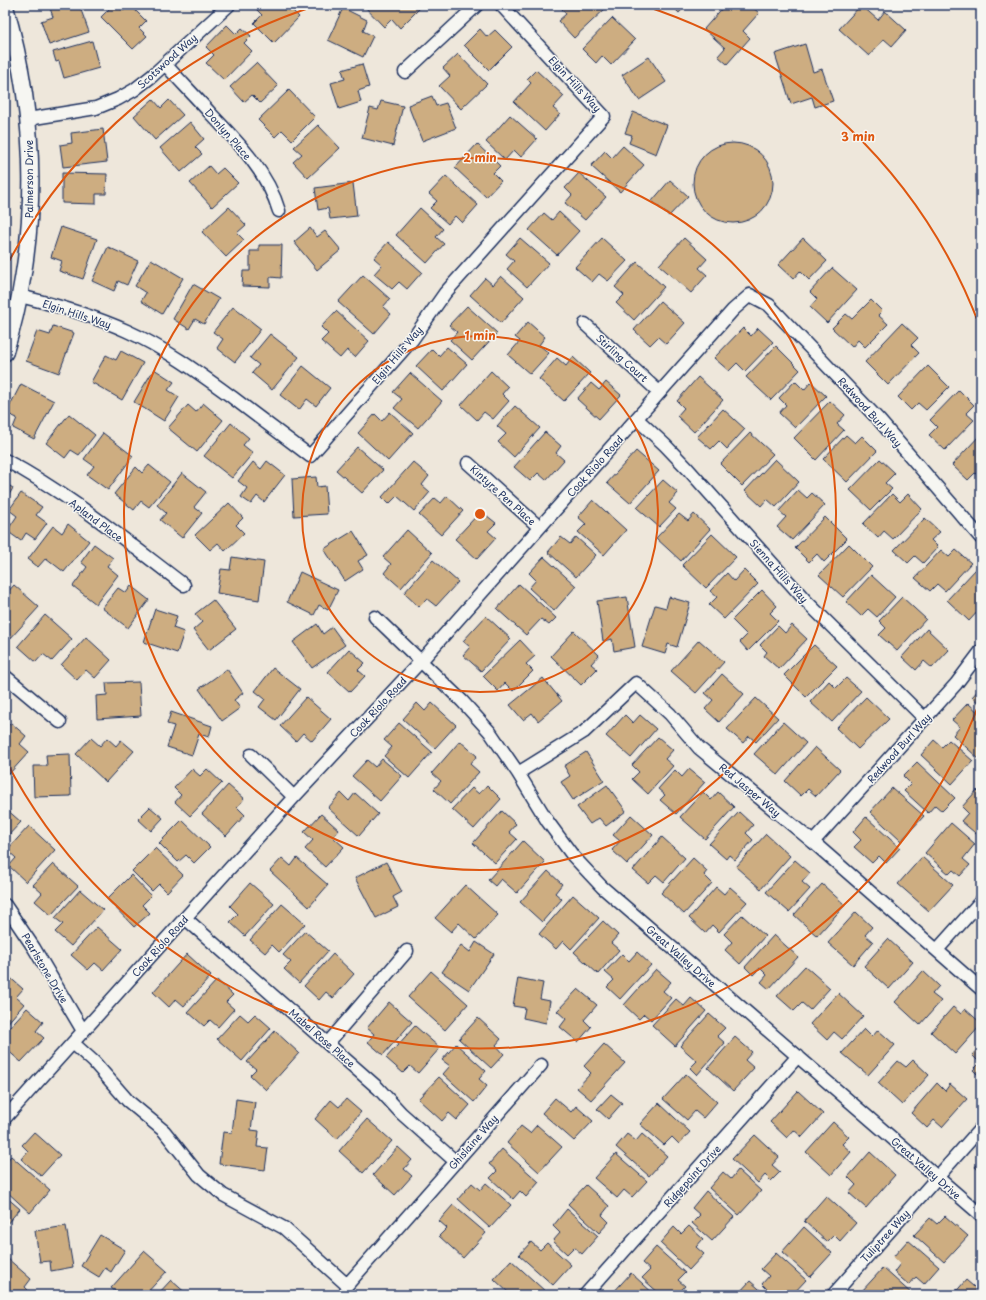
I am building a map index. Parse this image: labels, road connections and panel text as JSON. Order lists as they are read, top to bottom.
{
  "streets": {
    "street": [
      "Scotswood Way",
      "Elgin Hills Way",
      "Donlyn Place",
      "Palmerson Drive",
      "Stirling Court",
      "Redwood Burl Way",
      "Cook Riolo Road",
      "Kintyre Pen Place",
      "Apland Place",
      "Sienna Hills Way",
      "Red Jasper Way",
      "Great Valley Drive",
      "Pearlstone Drive",
      "Mabel Rose Place",
      "Ghislaine Way",
      "Ridgepoint Drive",
      "Tuliptree Way"
    ]
  },
  "crossings": [
    ["Scotswood Way", "Donlyn Place"],
    ["Scotswood Way", "Palmerson Drive"],
    ["Elgin Hills Way", "Palmerson Drive"],
    ["Stirling Court", "Cook Riolo Road"],
    ["Redwood Burl Way", "Cook Riolo Road"],
    ["Redwood Burl Way", "Sienna Hills Way"],
    ["Redwood Burl Way", "Red Jasper Way"],
    ["Cook Riolo Road", "Kintyre Pen Place"],
    ["Cook Riolo Road", "Sienna Hills Way"],
    ["Cook Riolo Road", "Great Valley Drive"],
    ["Cook Riolo Road", "Pearlstone Drive"],
    ["Cook Riolo Road", "Mabel Rose Place"],
    ["Cook Riolo Road", "Ghislaine Way"],
    ["Red Jasper Way", "Great Valley Drive"],
    ["Great Valley Drive", "Ridgepoint Drive"],
    ["Great Valley Drive", "Tuliptree Way"],
    ["Mabel Rose Place", "Ghislaine Way"]
  ],
  "rings": ["3 min", "2 min", "1 min"]
}
